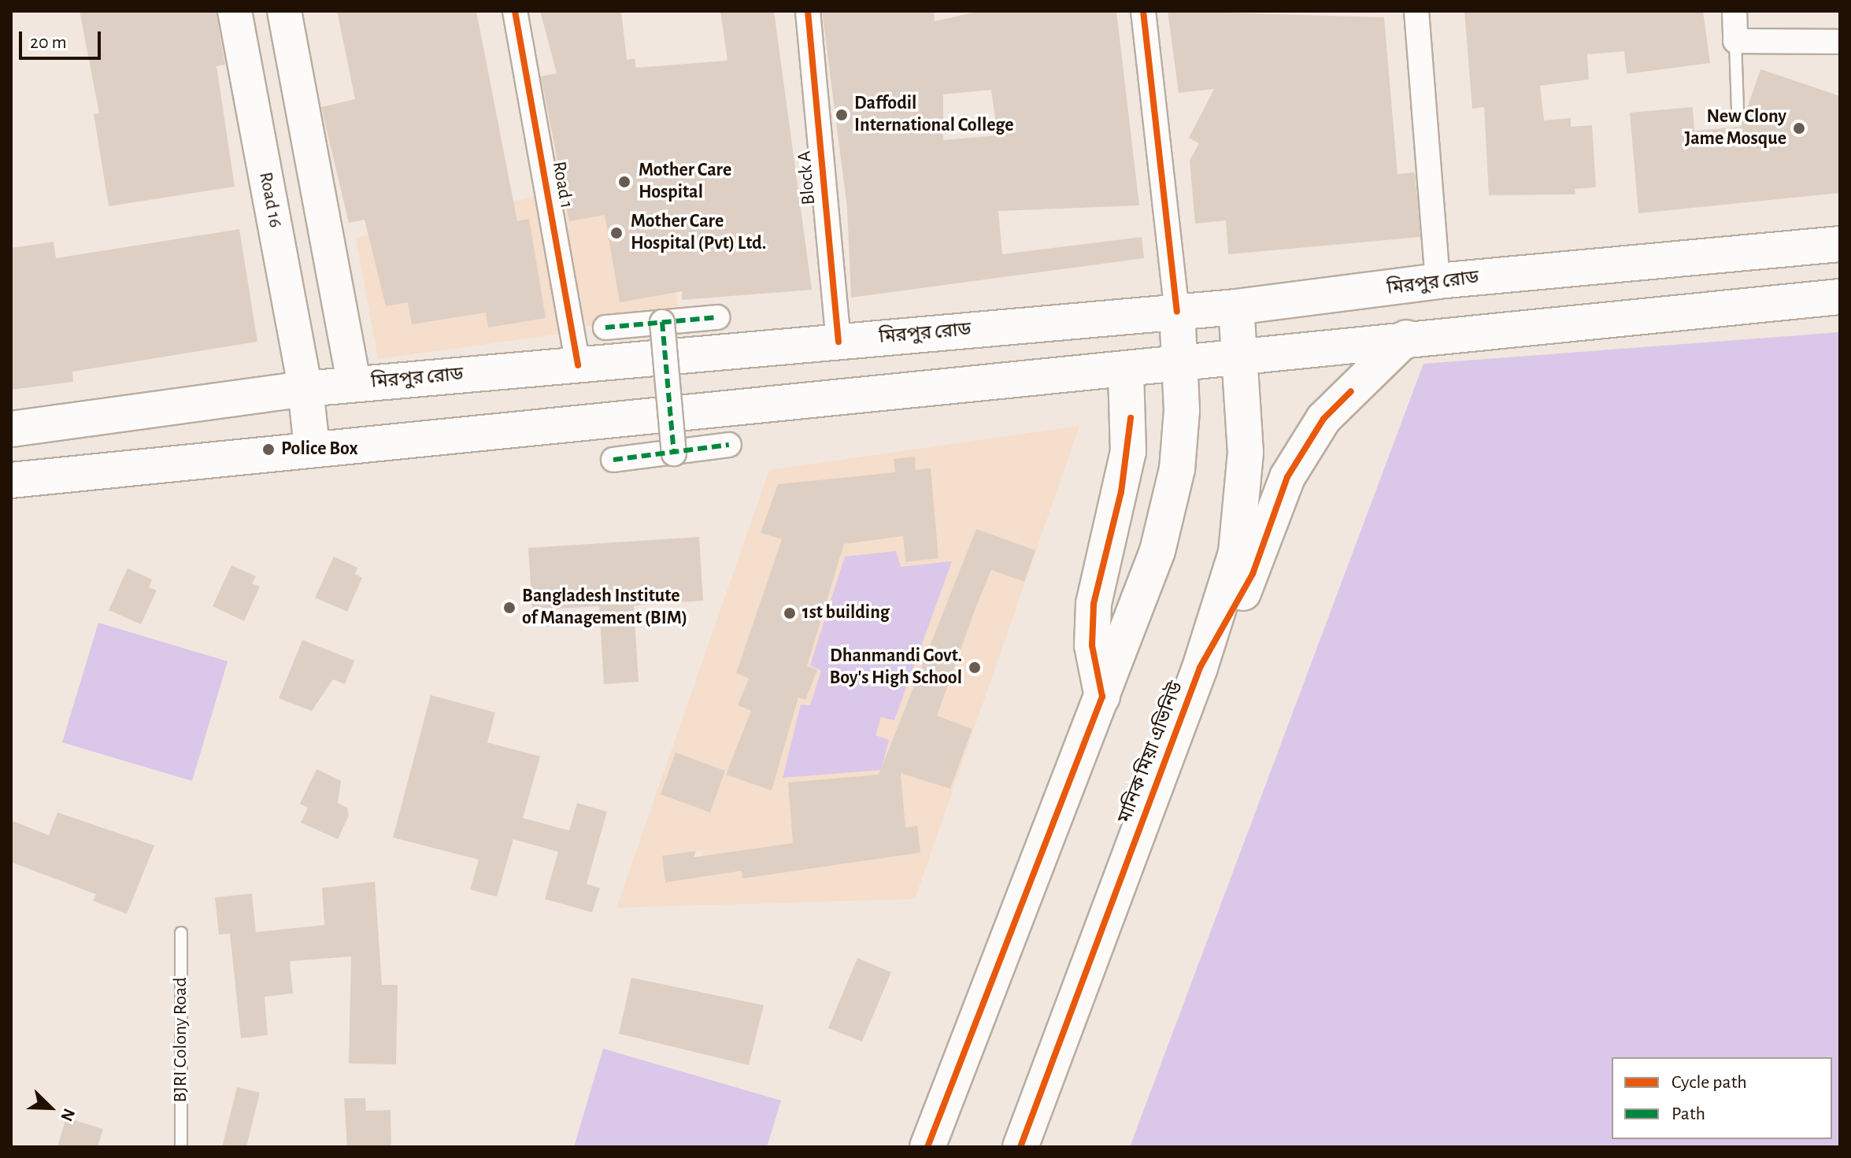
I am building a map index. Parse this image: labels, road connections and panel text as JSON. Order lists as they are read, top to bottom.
{
  "streets": {
    "highway": ["মিরপুর রোড", "মানিক মিয়া এভিনিউ"],
    "main road": ["Road 16"],
    "street": ["Block A", "Road 1"],
    "lane": ["BJRI Colony Road"]
  },
  "crossings": [
    ["Block A", "মিরপুর রোড"],
    ["Road 1", "মিরপুর রোড"],
    ["Road 16", "মিরপুর রোড"],
    ["মিরপুর রোড", "মানিক মিয়া এভিনিউ"]
  ],
  "places": [
    "Daffodil International College",
    "New Clony Jame Mosque",
    "Mother Care Hospital",
    "Mother Care Hospital (Pvt) Ltd.",
    "Police Box",
    "Bangladesh Institute of Management (BIM)",
    "1st building",
    "Dhanmandi Govt. Boy's High School"
  ],
  "legend": ["Cycle path", "Path"],
  "scale_bar": "20 m",
  "north": "bottom right"
}
